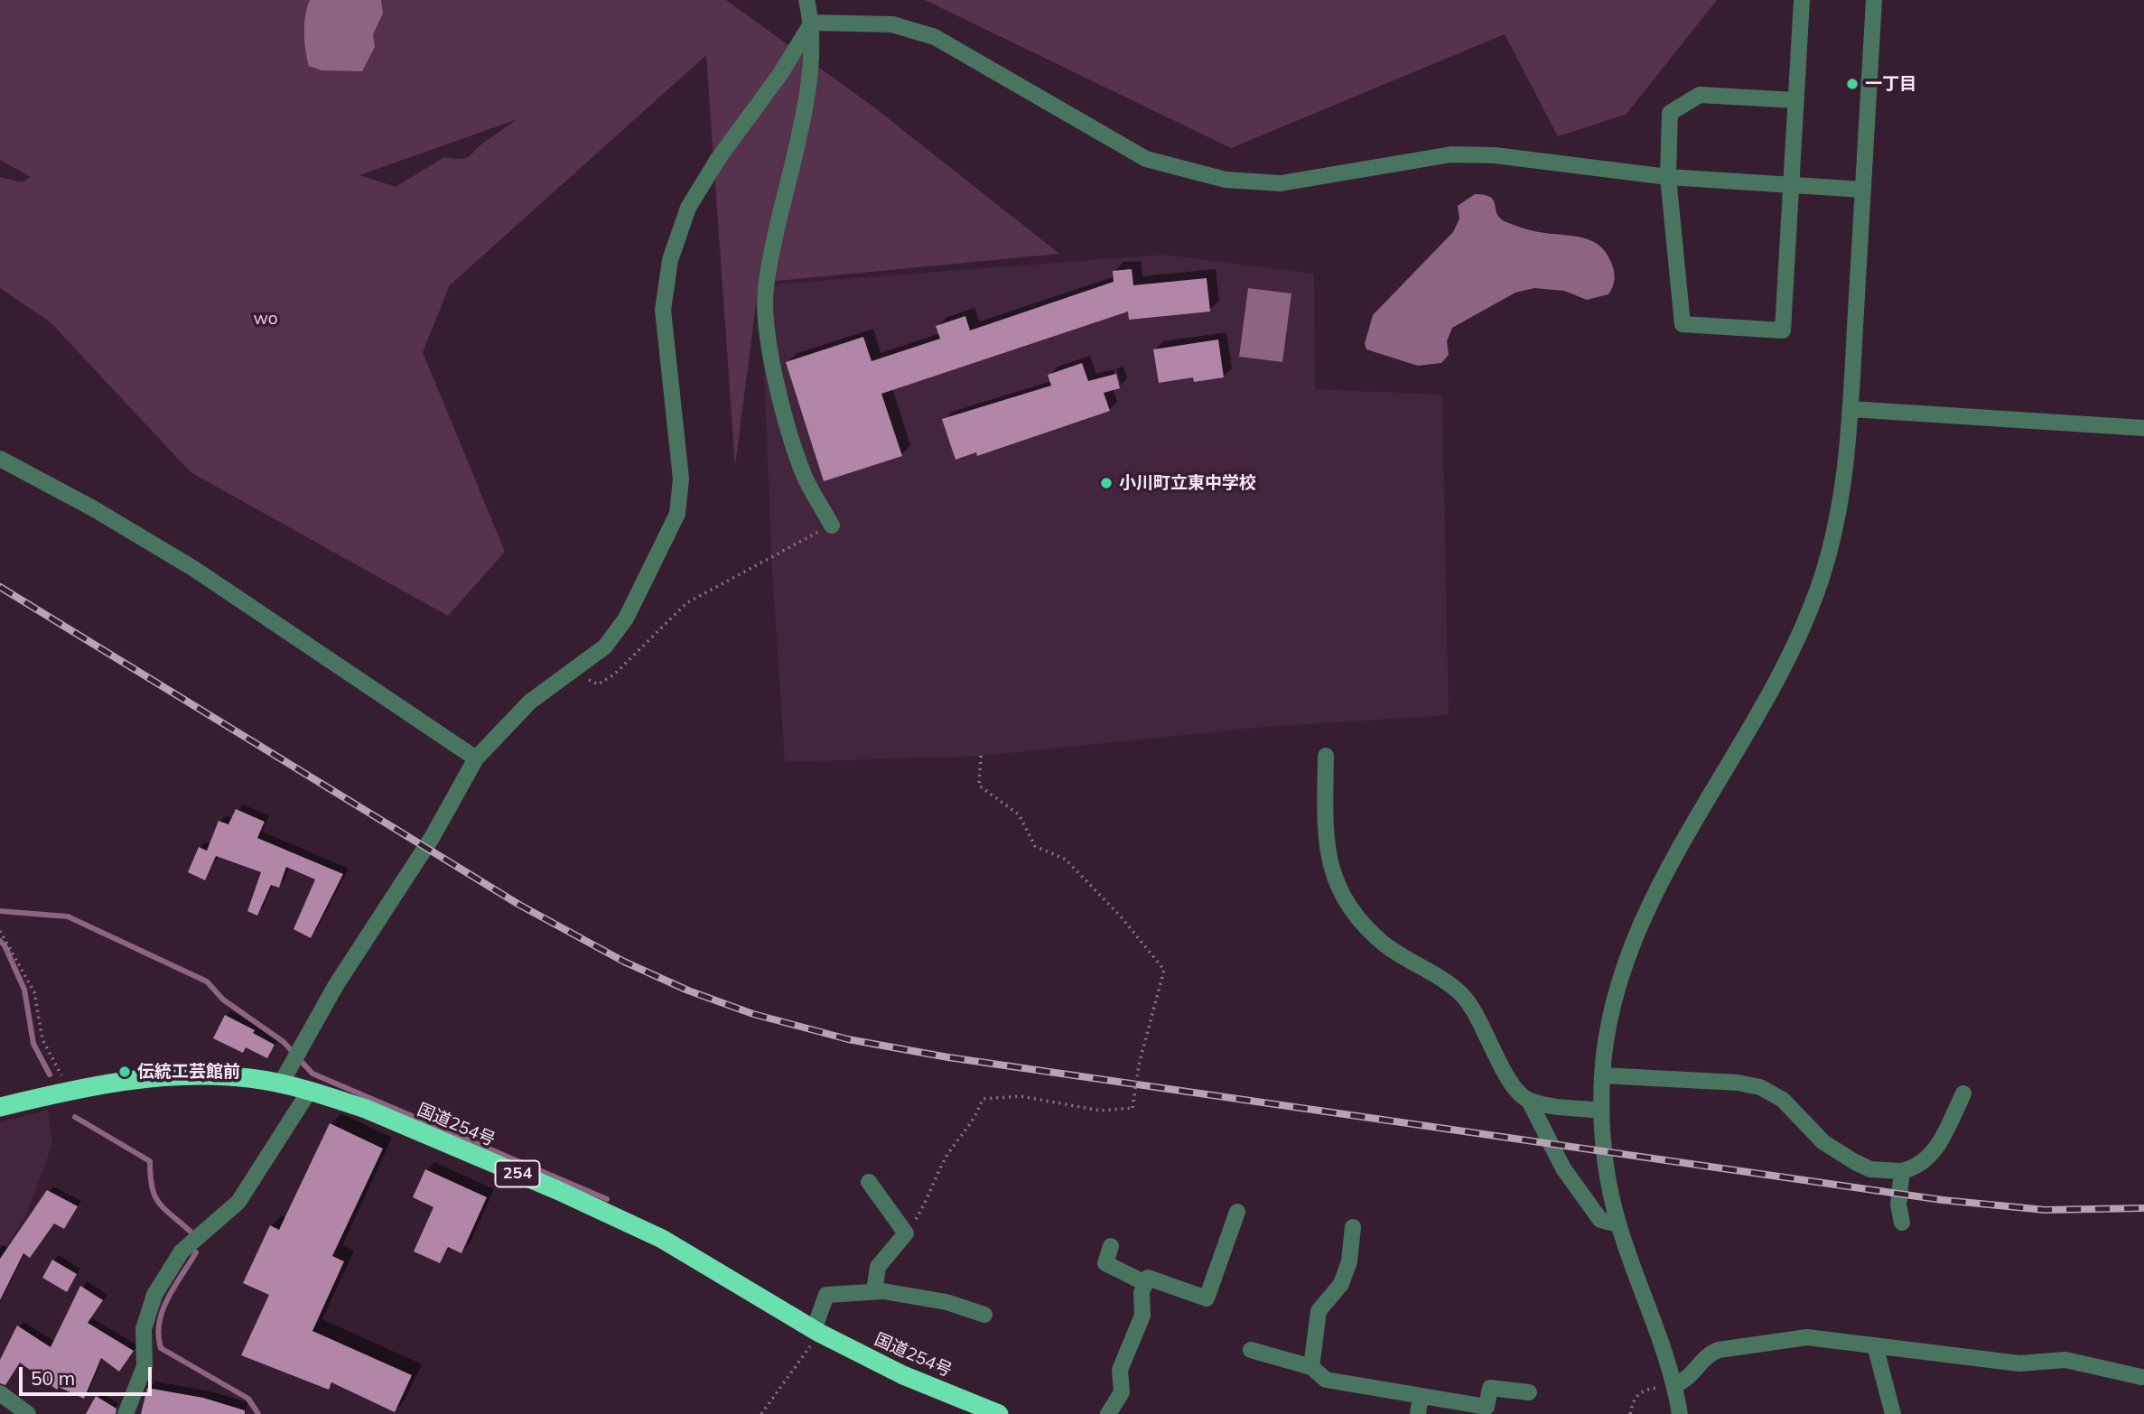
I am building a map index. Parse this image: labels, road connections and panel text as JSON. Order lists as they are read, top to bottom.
{
  "streets": {
    "highway": ["国道254号", "254"]
  },
  "parks": ["wo"],
  "places": ["一丁目", "小川町立東中学校", "伝統工芸館前"],
  "scale_bar": "50 m"
}
